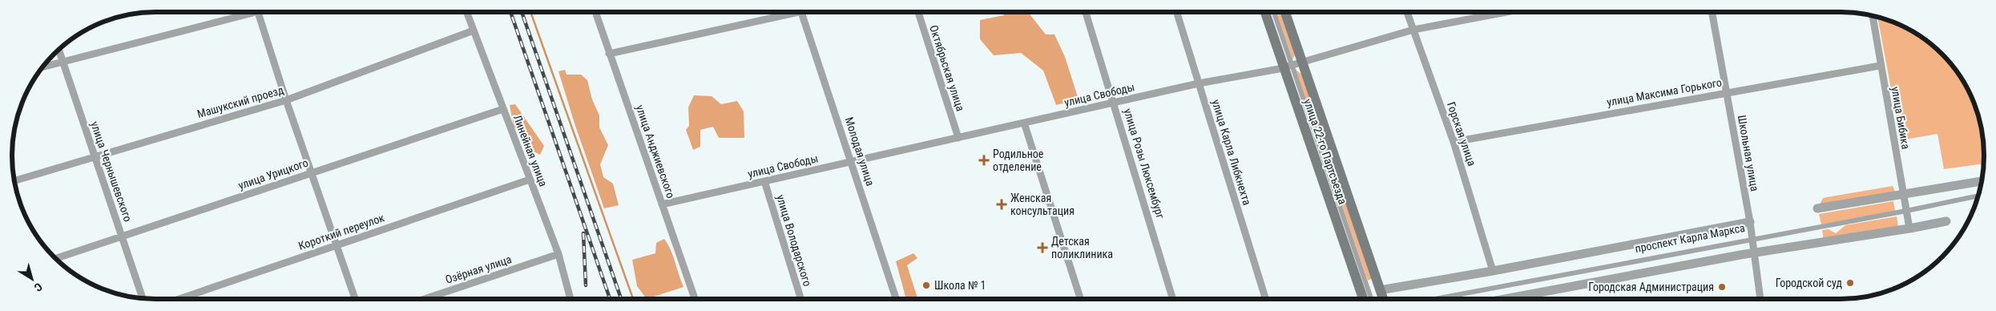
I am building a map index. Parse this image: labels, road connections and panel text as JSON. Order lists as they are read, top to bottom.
{
  "streets": {
    "main road": ["улица 22-го Партсъезда"],
    "street": [
      "Октябрьская улица",
      "улица Максима Горького",
      "улица Свободы",
      "Машукский проезд",
      "улица Бибика",
      "Горская улица",
      "Линейная улица",
      "улица Анджиевского",
      "Молодая улица",
      "улица Карла Либкнехта",
      "Школьная улица",
      "улица Розы Люксембург",
      "улица Чернышевского",
      "улица Урицкого",
      "Короткий переулок",
      "проспект Карла Маркса",
      "улица Володарского",
      "Озёрная улица"
    ]
  },
  "crossings": [
    ["Октябрьская улица", "улица Свободы"],
    ["улица Максима Горького", "улица Бибика"],
    ["улица Максима Горького", "Горская улица"],
    ["улица Максима Горького", "Школьная улица"],
    ["улица Свободы", "Горская улица"],
    ["улица Свободы", "улица Анджиевского"],
    ["улица Свободы", "Молодая улица"],
    ["улица Свободы", "улица 22-го Партсъезда"],
    ["улица Свободы", "улица Карла Либкнехта"],
    ["улица Свободы", "улица Розы Люксембург"],
    ["улица Свободы", "улица Володарского"],
    ["Машукский проезд", "Линейная улица"],
    ["Машукский проезд", "улица Чернышевского"],
    ["улица Бибика", "проспект Карла Маркса"],
    ["Горская улица", "проспект Карла Маркса"],
    ["Линейная улица", "улица Урицкого"],
    ["Линейная улица", "Короткий переулок"],
    ["Линейная улица", "Озёрная улица"],
    ["улица 22-го Партсъезда", "проспект Карла Маркса"],
    ["Школьная улица", "проспект Карла Маркса"],
    ["улица Чернышевского", "улица Урицкого"]
  ],
  "places": {
    "health": ["Родильное отделение", "Женская консультация", "Детская поликлиника"],
    "other": ["Городской суд", "Школа № 1", "Городская Администрация"]
  },
  "north": "bottom right"
}
